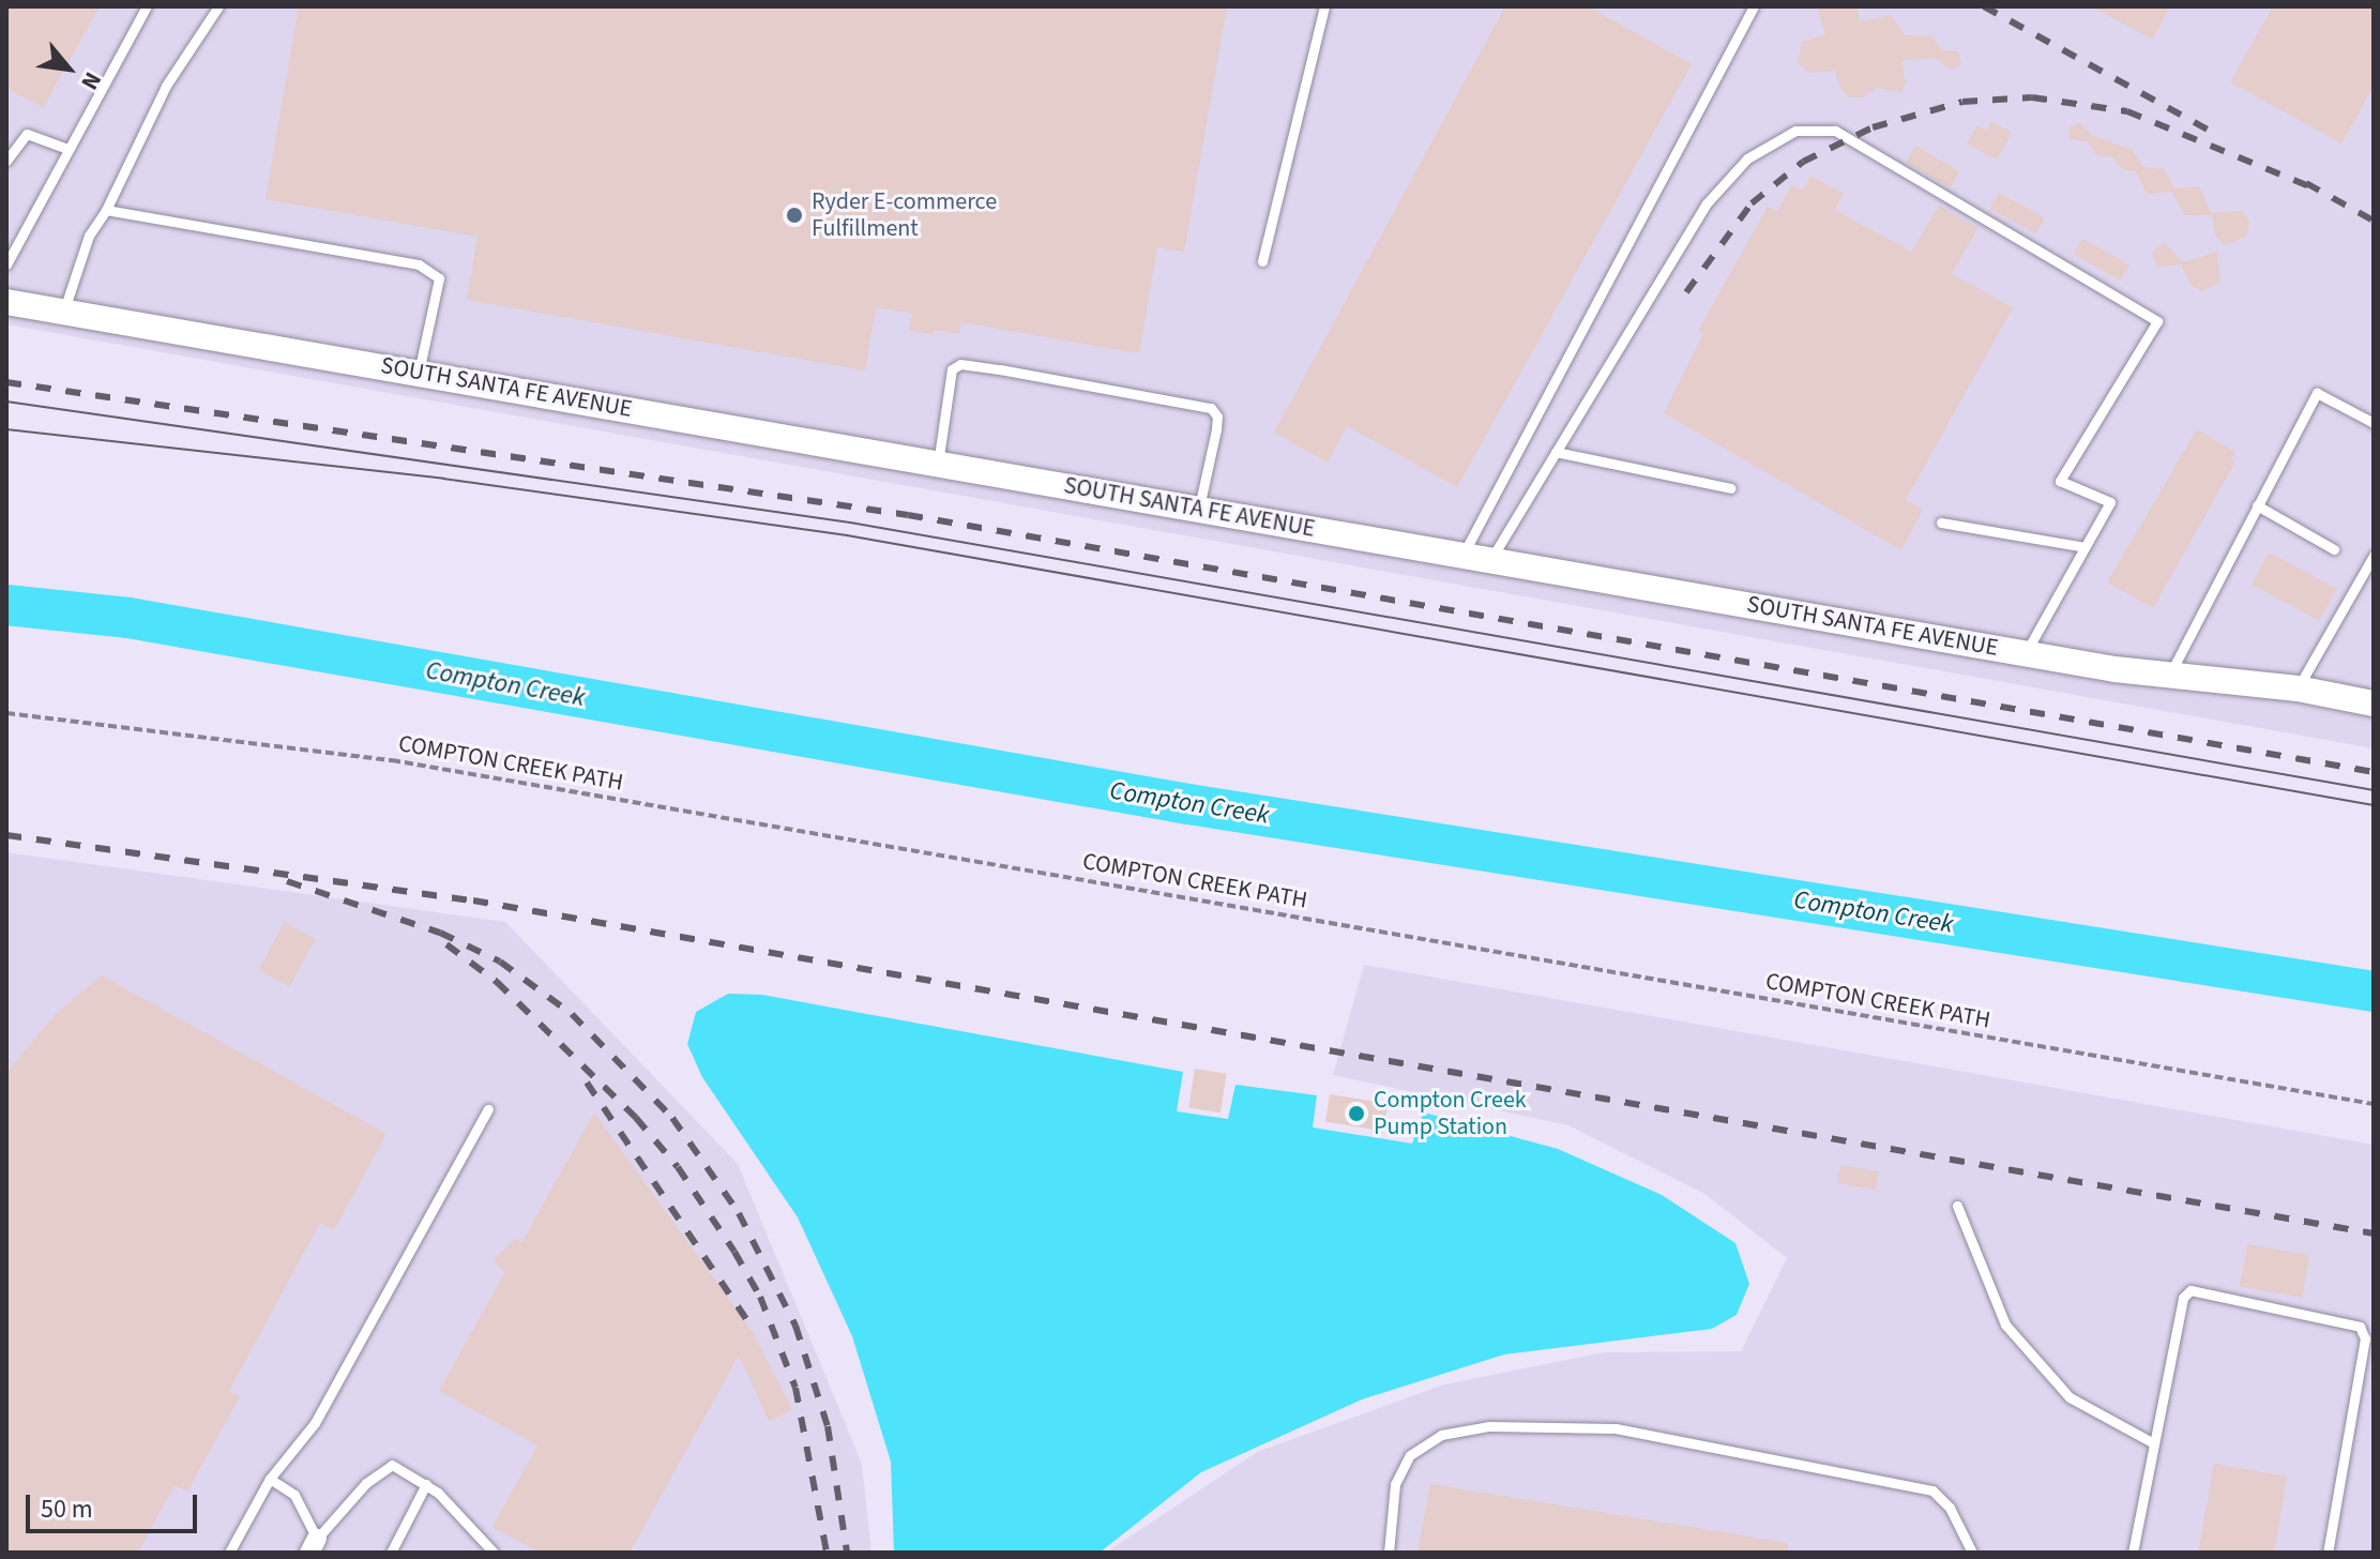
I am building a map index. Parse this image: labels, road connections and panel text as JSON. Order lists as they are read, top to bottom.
{
  "streets": {
    "main road": ["SOUTH SANTA FE AVENUE"],
    "path": ["COMPTON CREEK PATH"]
  },
  "water": ["Compton Creek"],
  "places": ["Ryder E-commerce Fulfillment", "Compton Creek Pump Station"],
  "scale_bar": "50 m",
  "north": "bottom right"
}
